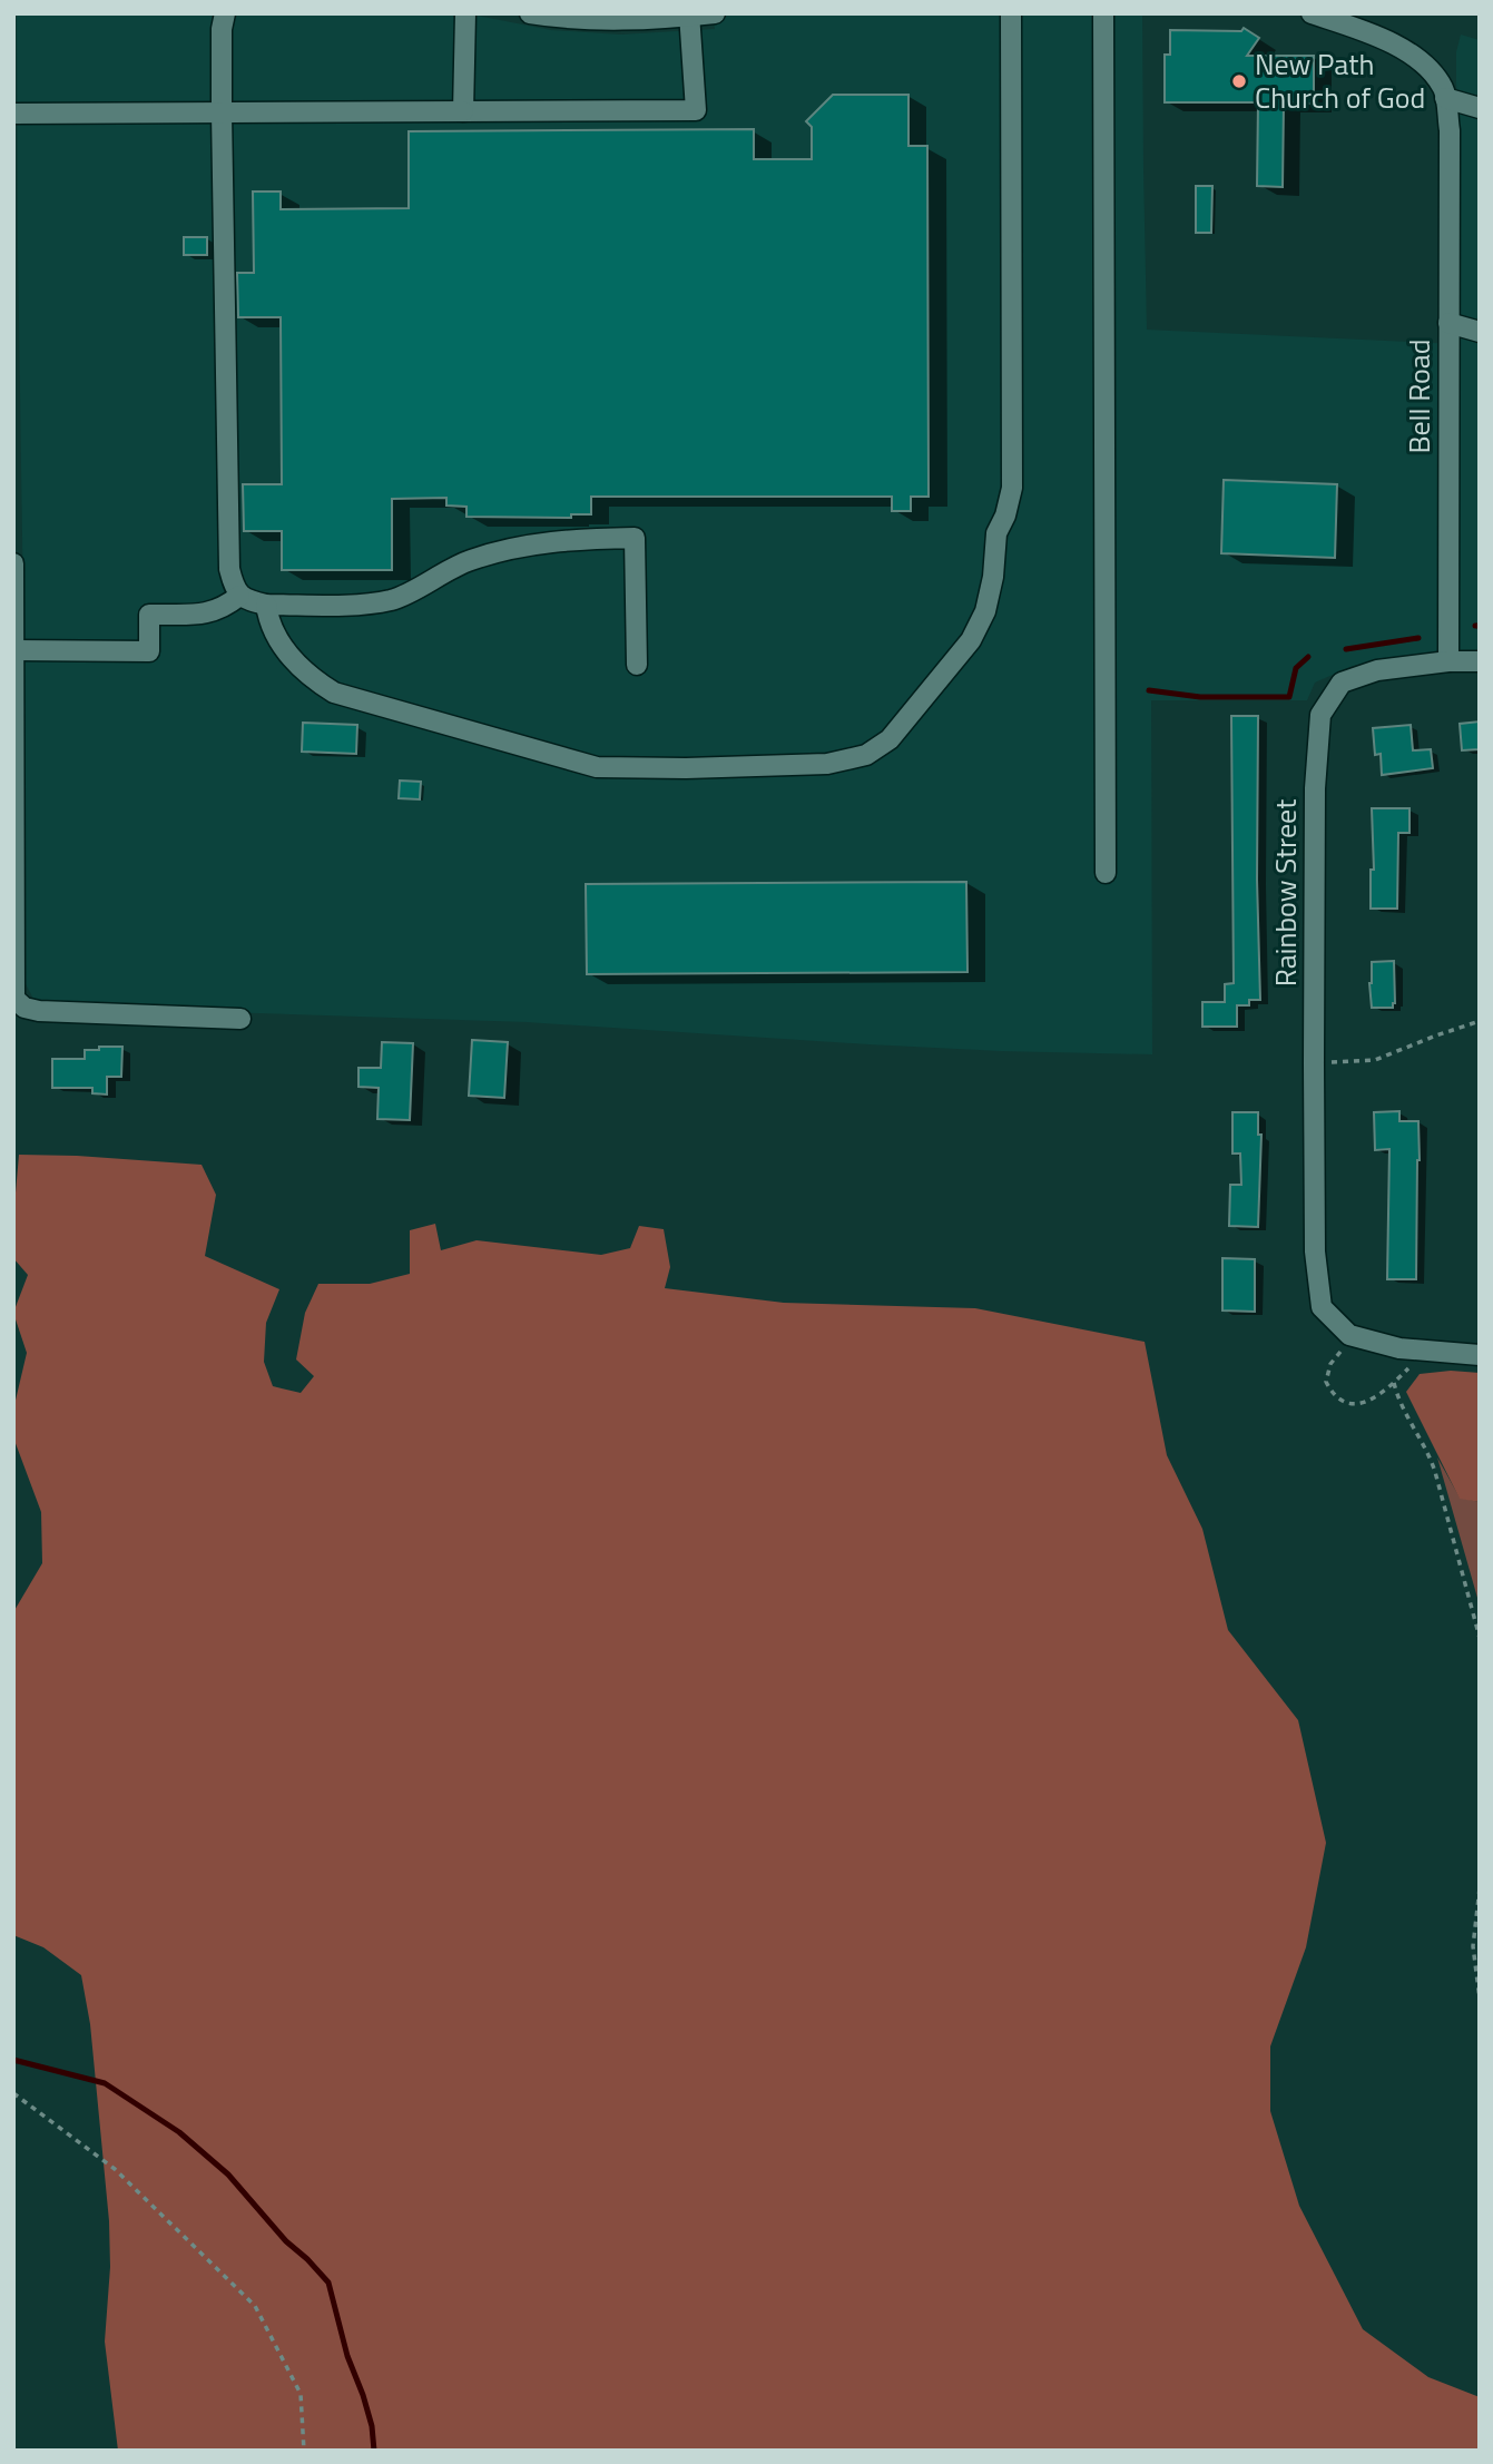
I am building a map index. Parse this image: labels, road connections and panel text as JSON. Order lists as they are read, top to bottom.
{
  "streets": {
    "street": ["Bell Road", "Rainbow Street"]
  },
  "crossings": [
    ["Bell Road", "Rainbow Street"]
  ],
  "places": ["New Path Church of God"]
}
